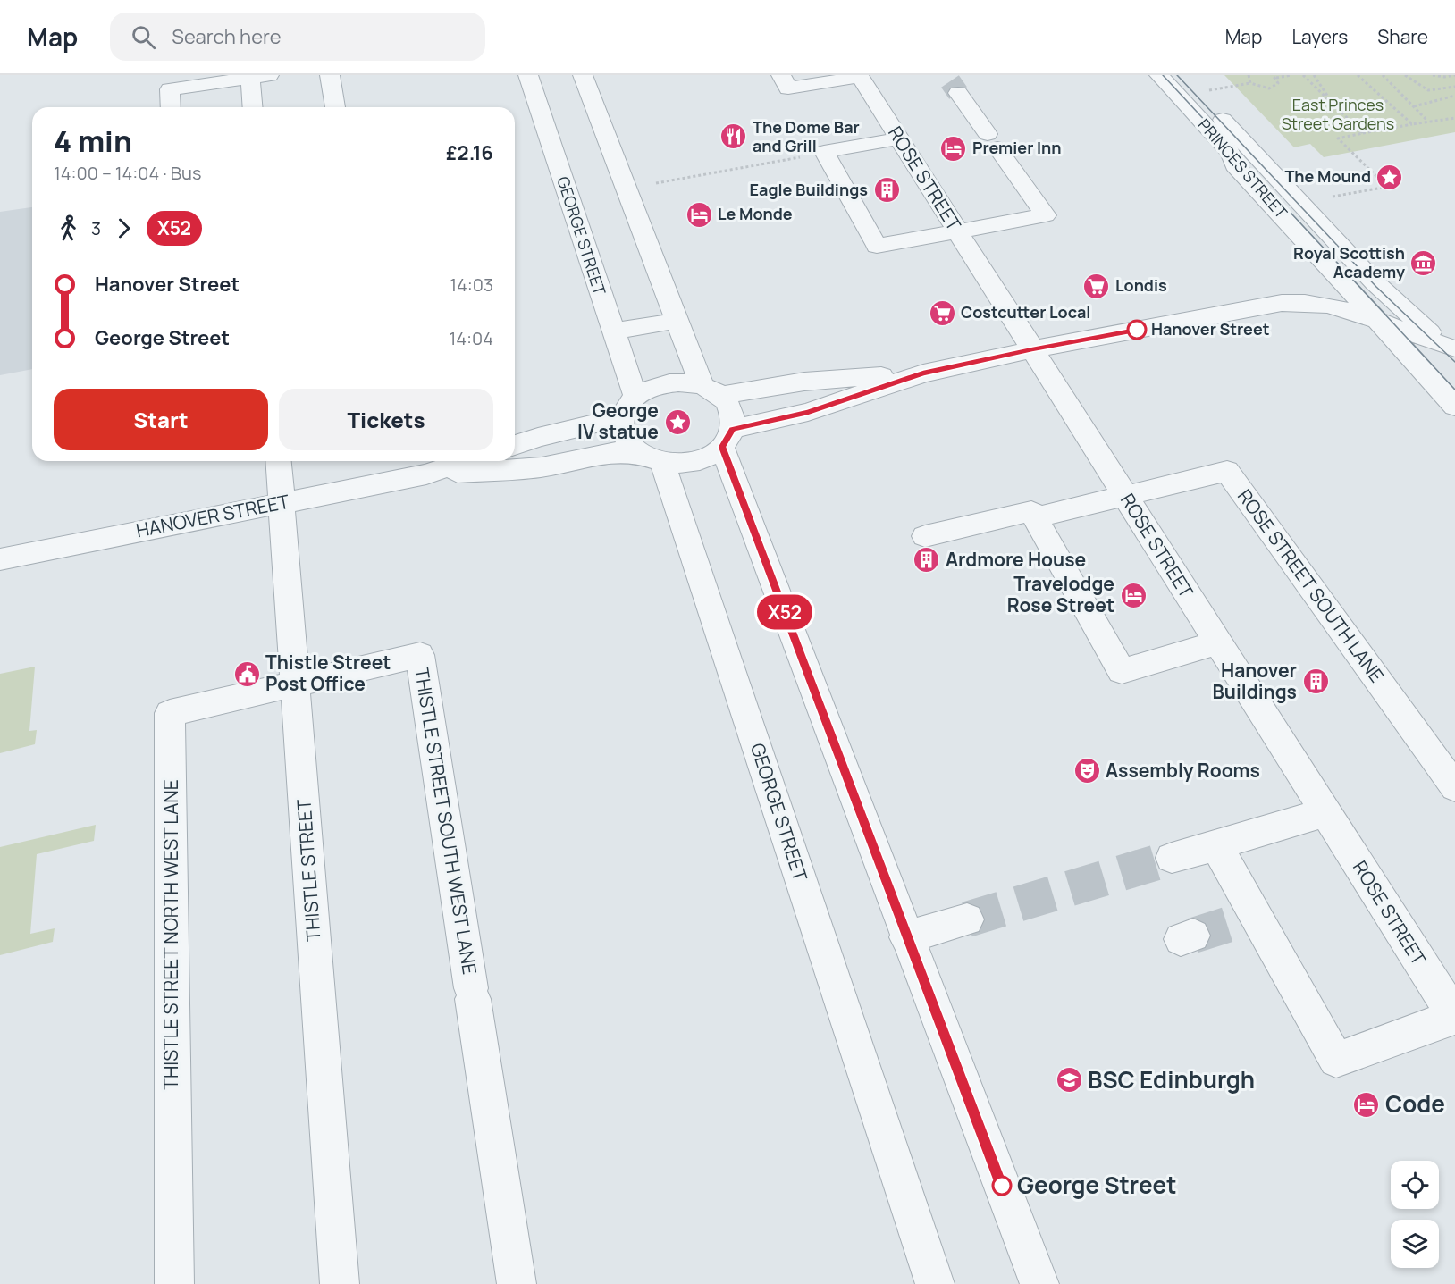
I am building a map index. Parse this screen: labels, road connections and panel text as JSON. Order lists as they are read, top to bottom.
{
  "streets": {
    "street": [
      "PRINCES STREET",
      "ROSE STREET",
      "GEORGE STREET",
      "HANOVER STREET",
      "ROSE STREET SOUTH LANE",
      "THISTLE STREET SOUTH WEST LANE",
      "THISTLE STREET",
      "THISTLE STREET NORTH WEST LANE"
    ]
  },
  "crossings": [
    ["ROSE STREET", "ROSE STREET SOUTH LANE"],
    ["GEORGE STREET", "HANOVER STREET"],
    ["HANOVER STREET", "THISTLE STREET"],
    ["THISTLE STREET SOUTH WEST LANE", "THISTLE STREET"],
    ["THISTLE STREET SOUTH WEST LANE", "THISTLE STREET NORTH WEST LANE"],
    ["THISTLE STREET", "THISTLE STREET NORTH WEST LANE"]
  ],
  "parks": ["East Princes Street Gardens"],
  "places": {
    "restaurant": ["The Dome Bar and Grill"],
    "hotel": [
      "Premier Inn",
      "Le Monde",
      "Travelodge Rose Street",
      "Code"
    ],
    "place": ["The Mound", "George IV statue"],
    "building": ["Eagle Buildings", "Ardmore House", "Hanover Buildings"],
    "museum": ["Royal Scottish Academy"],
    "supermarket": ["Londis", "Costcutter Local"],
    "other": ["Hanover Street", "George Street"],
    "public building": ["Thistle Street Post Office"],
    "theatre": ["Assembly Rooms"],
    "school or university": ["BSC Edinburgh"]
  },
  "lines": ["bus line X52"],
  "page": {
    "header": "Map",
    "search": "Search here",
    "nav": ["Map", "Layers", "Share"],
    "on_map": "X52",
    "heading": ["4 min", "14:00 – 14:04 · Bus", "£2.16"],
    "legs": ["3", "X52"],
    "list": [
      {
        "name": "Hanover Street",
        "value": "14:03"
      },
      {
        "name": "George Street",
        "value": "14:04"
      }
    ],
    "buttons": ["Start", "Tickets"]
  }
}
